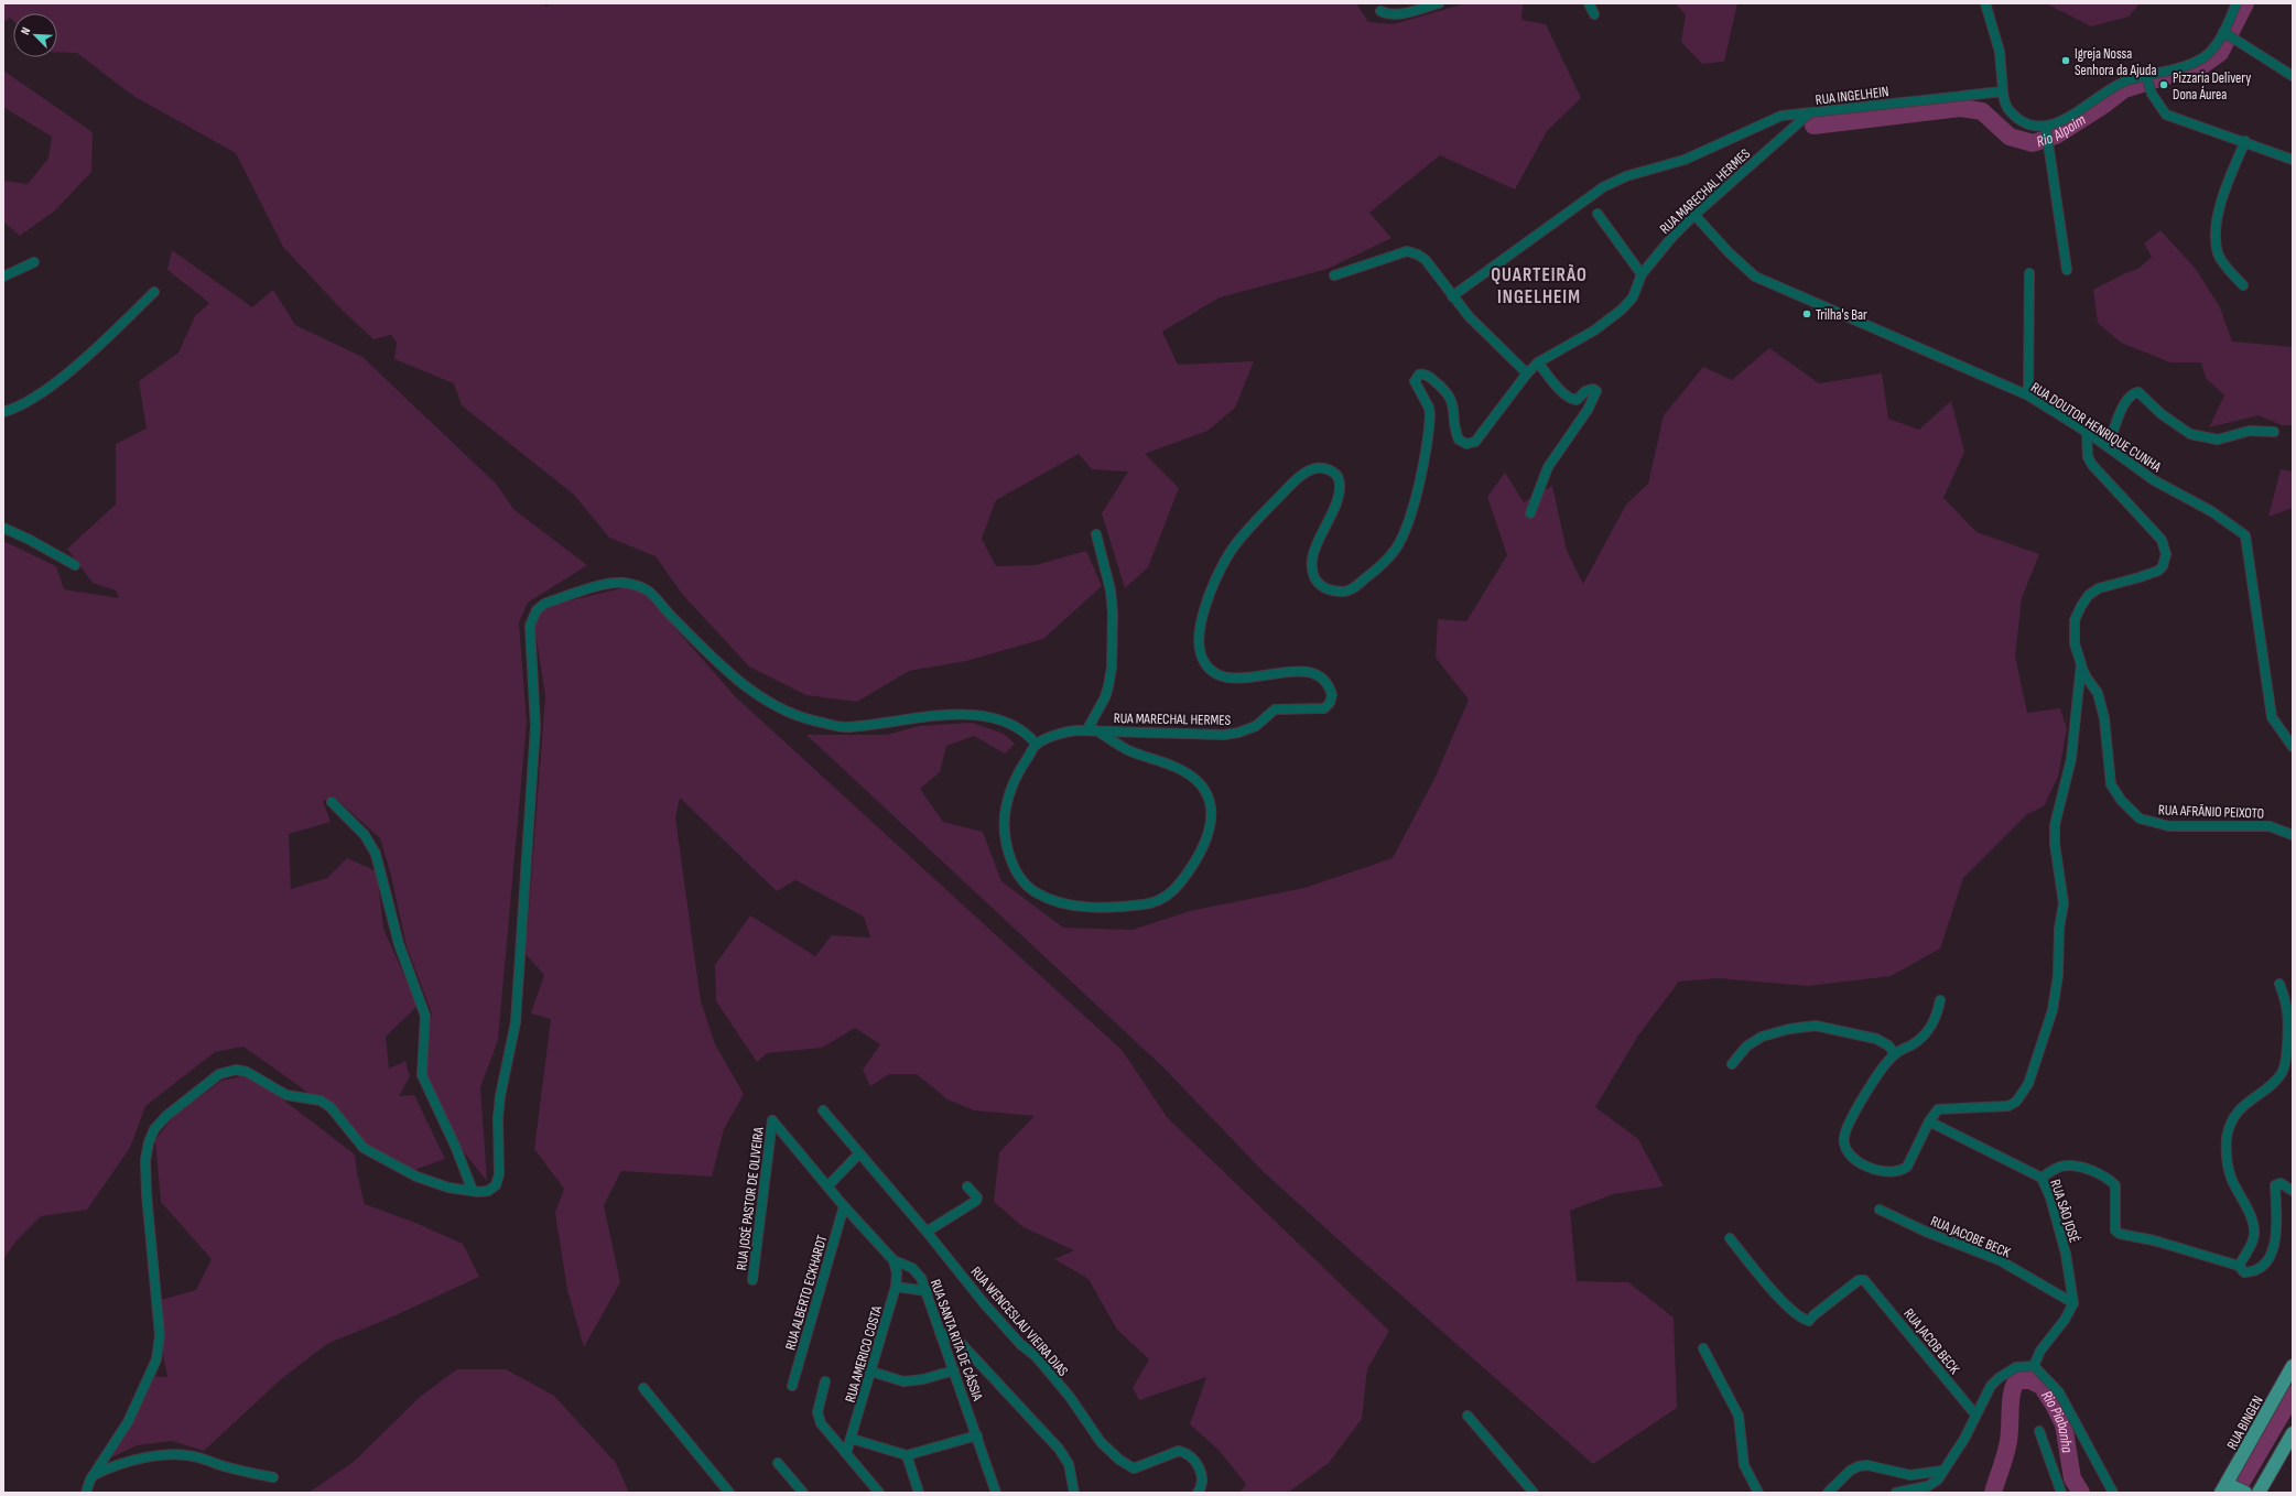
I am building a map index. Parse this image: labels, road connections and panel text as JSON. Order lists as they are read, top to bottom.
{
  "streets": {
    "main road": ["RUA BINGEN"],
    "street": [
      "RUA INGELHEIN",
      "RUA MARECHAL HERMES",
      "RUA DOUTOR HENRIQUE CUNHA",
      "RUA AFRÂNIO PEIXOTO",
      "RUA JOSÉ PASTOR DE OLIVEIRA",
      "RUA SÂO JOSÉ",
      "RUA JACOBE BECK",
      "RUA ALBERTO ECKHARDT",
      "RUA WENCESLAU VIEIRA DIAS",
      "RUA SANTA RITA DE CÁSSIA",
      "RUA JACOB BECK",
      "RUA AMERICO COSTA"
    ]
  },
  "crossings": [
    ["RUA INGELHEIN", "RUA MARECHAL HERMES"],
    ["RUA MARECHAL HERMES", "RUA DOUTOR HENRIQUE CUNHA"],
    ["RUA JOSÉ PASTOR DE OLIVEIRA", "RUA SANTA RITA DE CÁSSIA"],
    ["RUA SÂO JOSÉ", "RUA JACOBE BECK"],
    ["RUA ALBERTO ECKHARDT", "RUA SANTA RITA DE CÁSSIA"],
    ["RUA SANTA RITA DE CÁSSIA", "RUA AMERICO COSTA"]
  ],
  "districts": ["QUARTEIRÃO INGELHEIM"],
  "water": ["Rio Alpoim", "Rio Piabanha"],
  "places": ["Igreja Nossa Senhora da Ajuda", "Pizzaria Delivery Dona Áurea", "Trilha's Bar"],
  "north": "top left"
}
